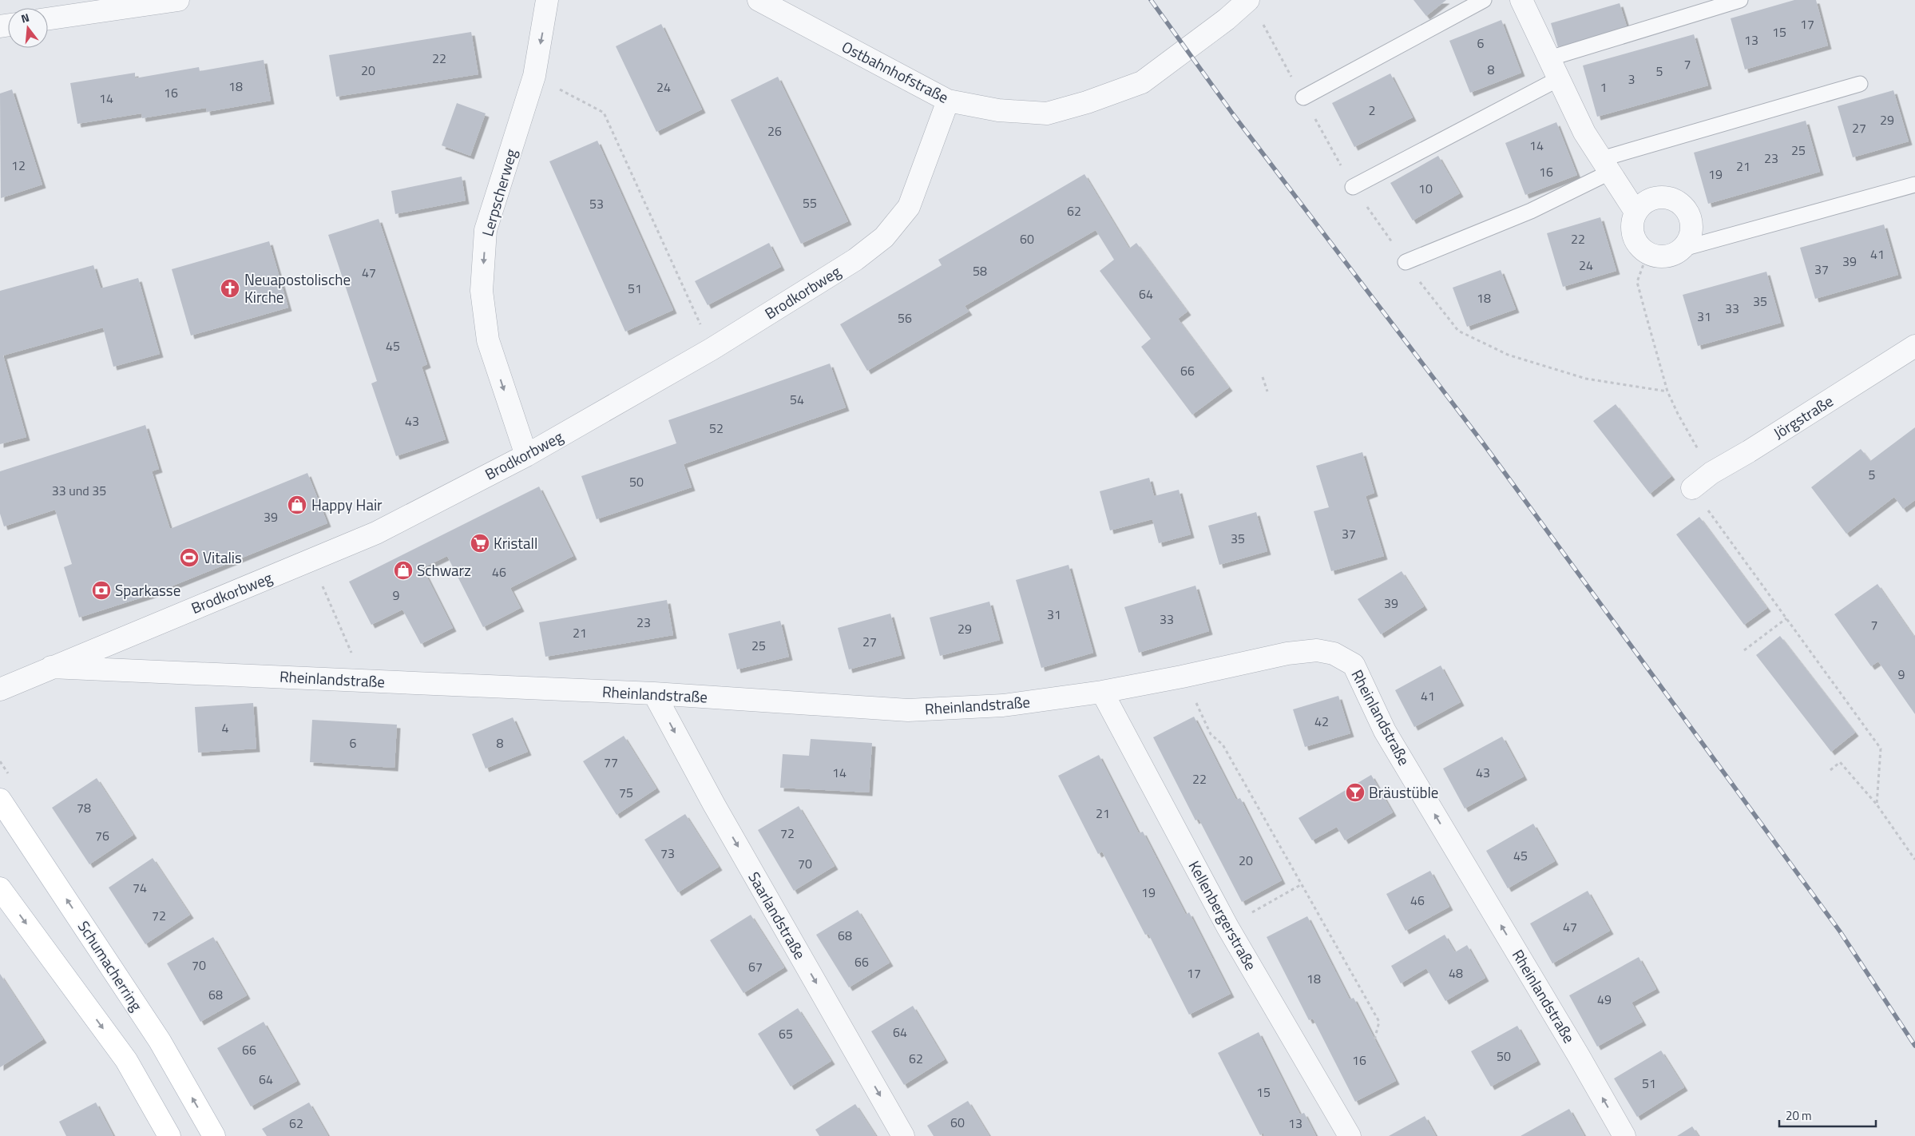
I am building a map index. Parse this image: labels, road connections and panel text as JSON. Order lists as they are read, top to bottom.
{
  "streets": {
    "main road": ["Schumacherring"],
    "street": [
      "Ostbahnhofstraße",
      "Lerpscherweg",
      "Brodkorbweg",
      "Jörgstraße",
      "Rheinlandstraße",
      "Saarlandstraße",
      "Kellenbergerstraße"
    ]
  },
  "crossings": [
    ["Ostbahnhofstraße", "Brodkorbweg"],
    ["Lerpscherweg", "Brodkorbweg"],
    ["Brodkorbweg", "Rheinlandstraße"],
    ["Rheinlandstraße", "Saarlandstraße"],
    ["Rheinlandstraße", "Kellenbergerstraße"]
  ],
  "one_way": ["Lerpscherweg", "Rheinlandstraße", "Saarlandstraße"],
  "places": {
    "church": ["Neuapostolische Kirche"],
    "shop": ["Happy Hair", "Schwarz"],
    "supermarket": ["Kristall"],
    "sports": ["Vitalis"],
    "bank": ["Sparkasse"],
    "bar": ["Bräustüble"]
  },
  "house_numbers": [
    "17",
    "15",
    "13",
    "6",
    "22",
    "7",
    "8",
    "20",
    "5",
    "3",
    "18",
    "24",
    "1",
    "16",
    "14",
    "2",
    "29",
    "27",
    "26",
    "14",
    "25",
    "23",
    "12",
    "21",
    "16",
    "19",
    "10",
    "55",
    "53",
    "62",
    "60",
    "22",
    "41",
    "39",
    "24",
    "37",
    "58",
    "47",
    "51",
    "64",
    "18",
    "35",
    "33",
    "31",
    "56",
    "45",
    "66",
    "54",
    "43",
    "52",
    "5",
    "50",
    "33 und 35",
    "39",
    "37",
    "35",
    "46",
    "9",
    "39",
    "31",
    "33",
    "23",
    "7",
    "29",
    "21",
    "27",
    "25",
    "9",
    "41",
    "42",
    "4",
    "6",
    "8",
    "77",
    "14",
    "43",
    "22",
    "75",
    "78",
    "21",
    "72",
    "76",
    "73",
    "45",
    "20",
    "70",
    "74",
    "19",
    "46",
    "72",
    "47",
    "68",
    "66",
    "70",
    "67",
    "17",
    "48",
    "18",
    "68",
    "49",
    "64",
    "65",
    "66",
    "50",
    "62",
    "16",
    "64",
    "51",
    "15",
    "60",
    "62",
    "13"
  ],
  "scale_bar": "20 m",
  "north": "top"
}
